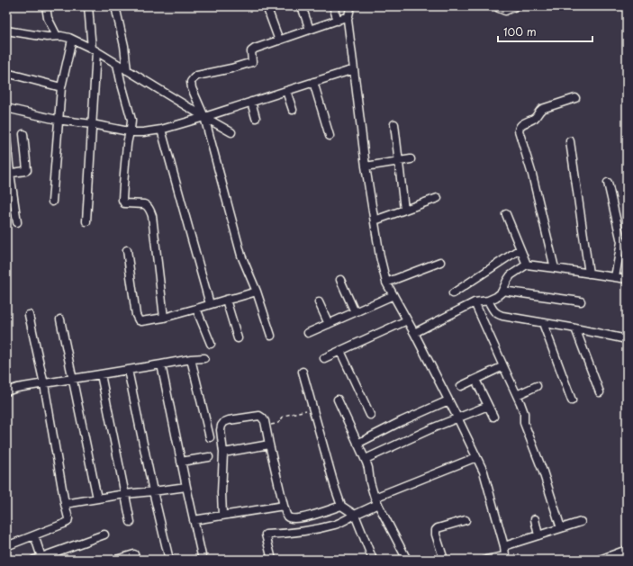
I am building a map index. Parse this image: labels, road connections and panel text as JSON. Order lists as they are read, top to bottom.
{
  "scale_bar": "100 m"
}
